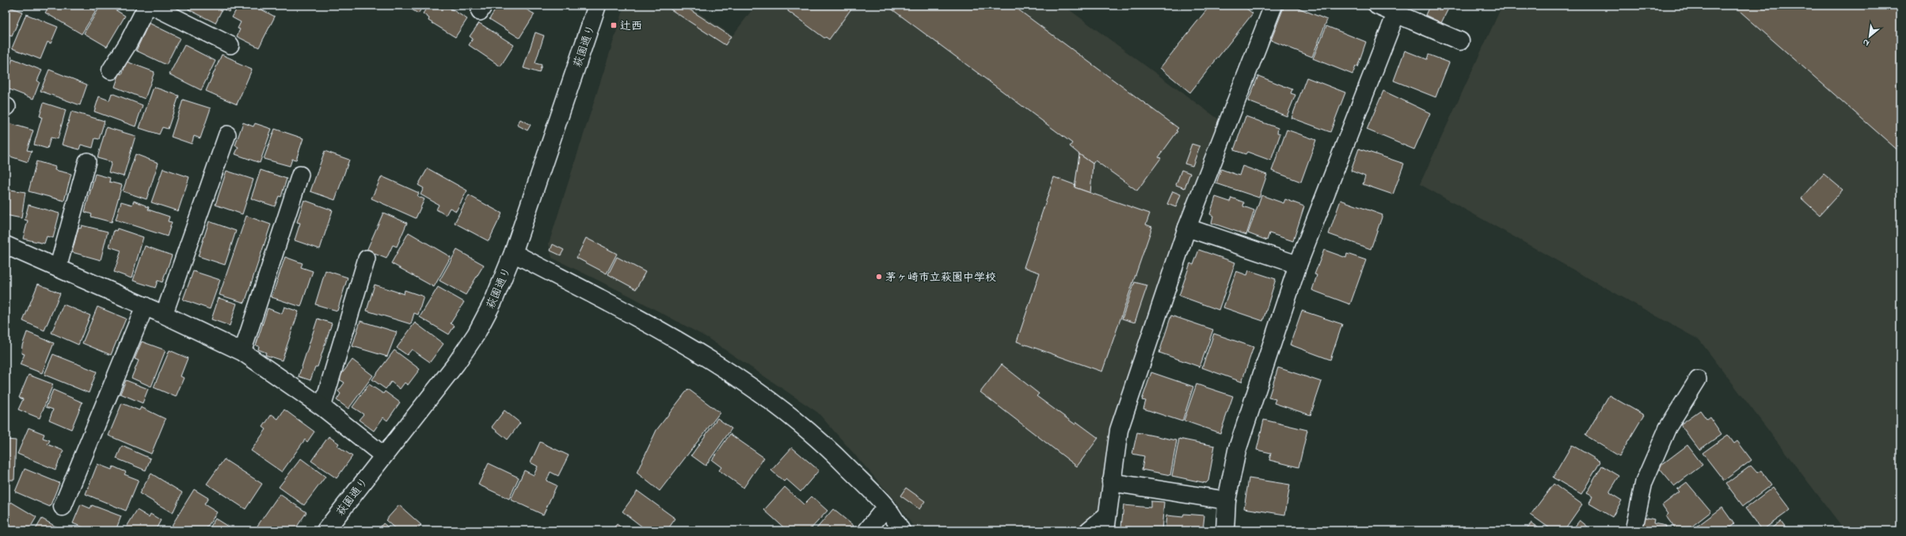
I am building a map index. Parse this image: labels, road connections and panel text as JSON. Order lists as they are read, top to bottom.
{
  "streets": {
    "street": ["萩園通り"]
  },
  "places": {
    "transit": ["辻西"],
    "other": ["茅ヶ崎市立萩園中学校"]
  },
  "north": "bottom left"
}
